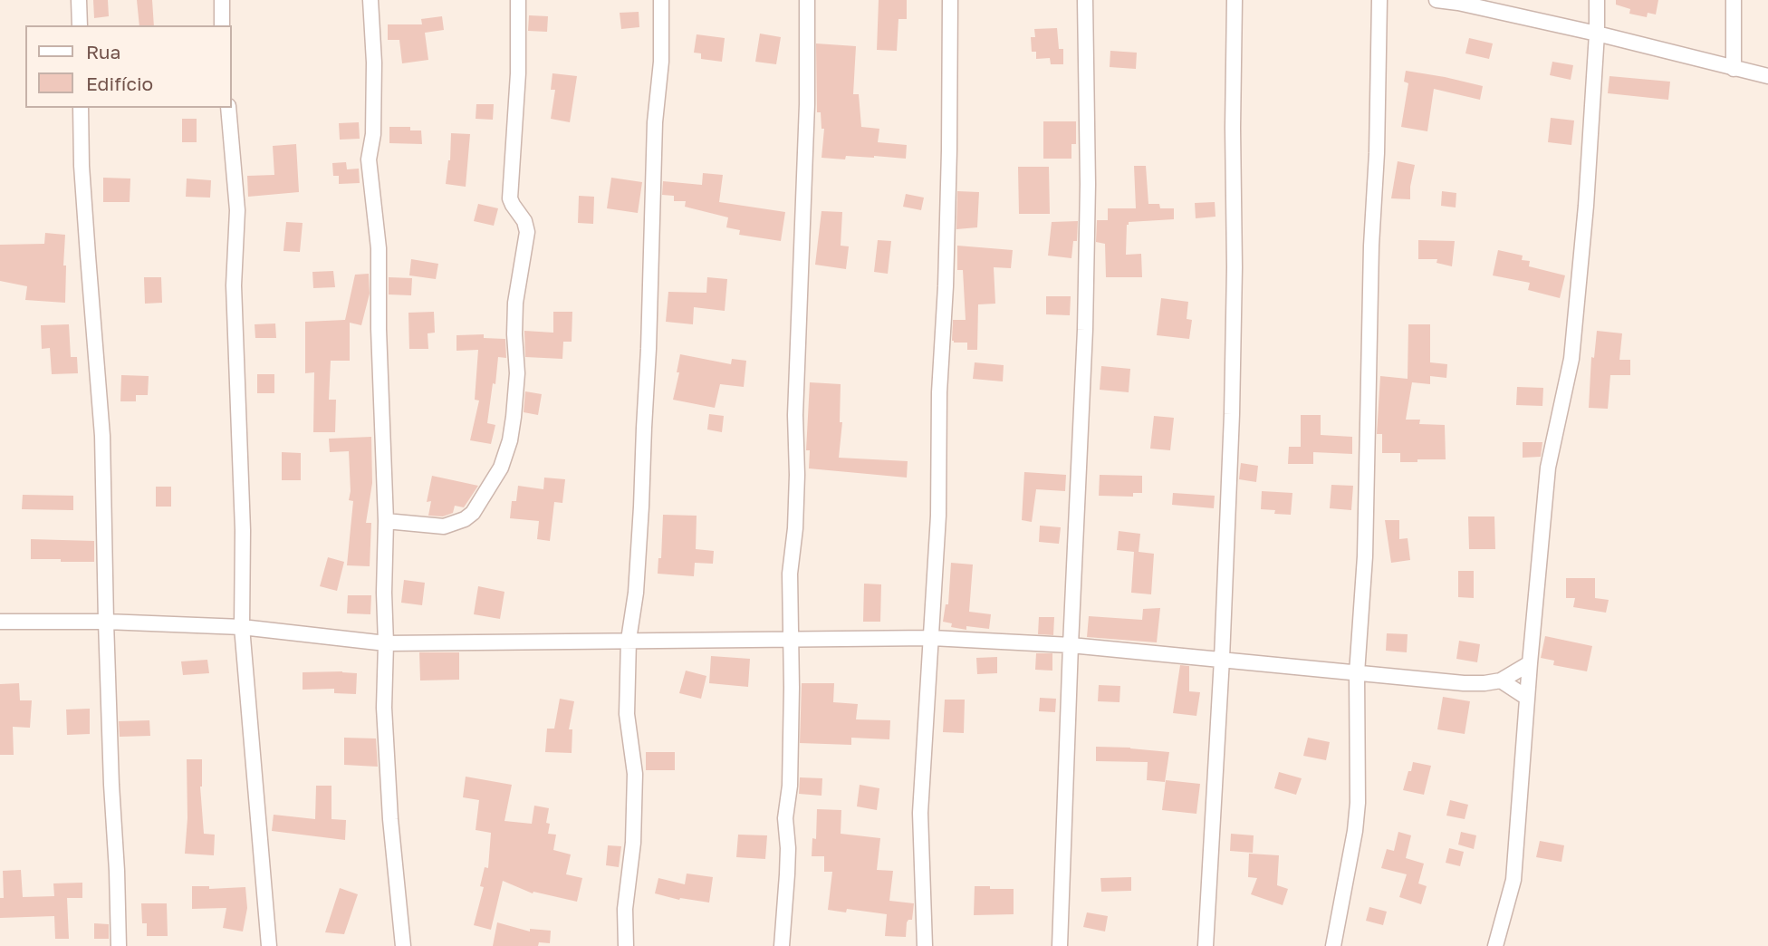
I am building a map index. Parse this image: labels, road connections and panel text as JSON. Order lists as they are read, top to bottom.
{
  "legend": ["Rua", "Edifício"]
}
